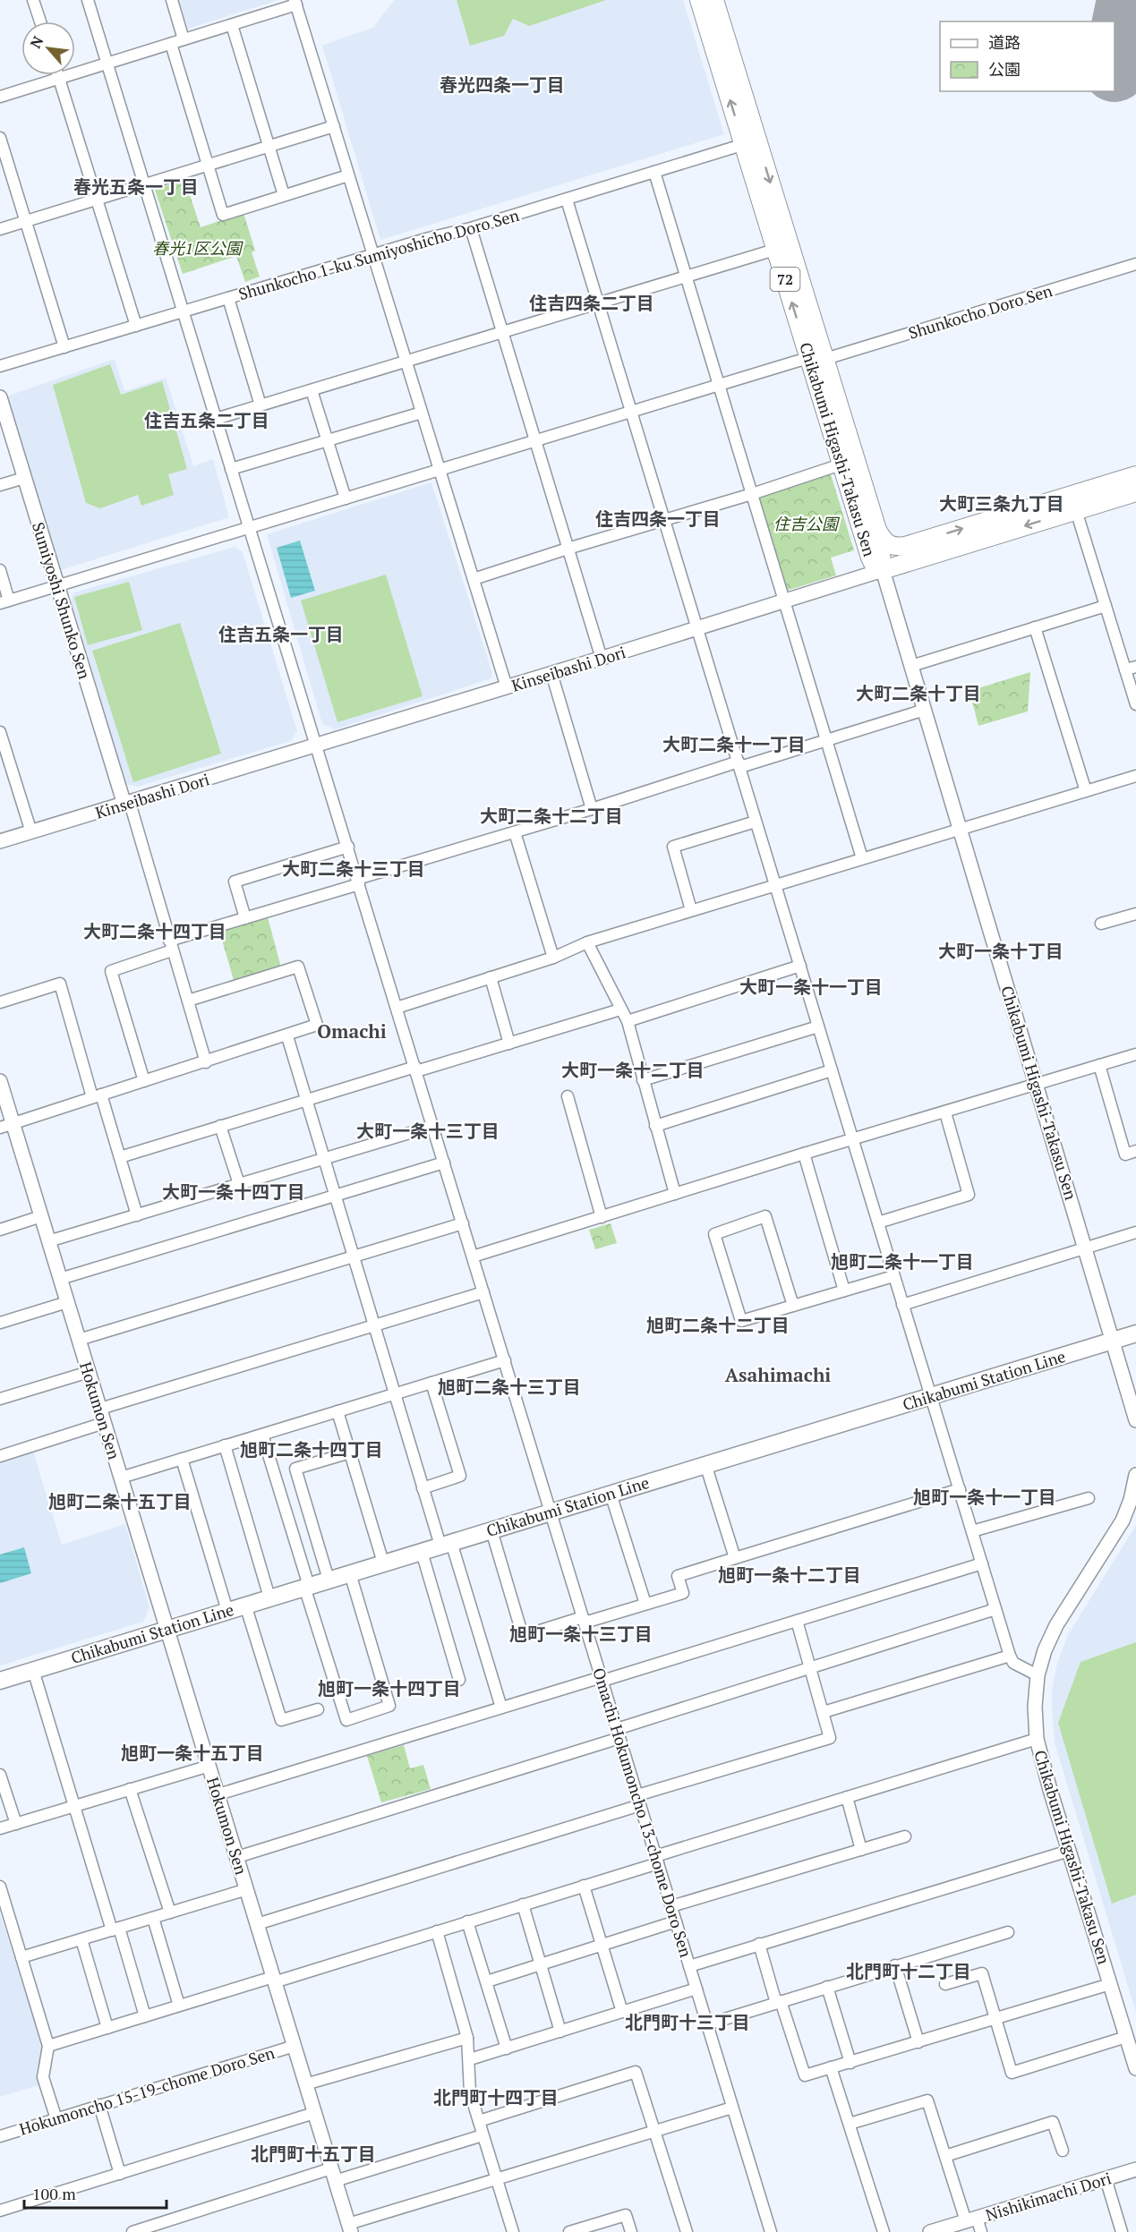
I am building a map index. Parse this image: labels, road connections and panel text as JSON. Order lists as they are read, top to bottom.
{
  "streets": {
    "main road": [
      "72",
      "Chikabumi Higashi-Takasu Sen",
      "Kinseibashi Dori",
      "Chikabumi Station Line"
    ],
    "street": [
      "Shunkocho 1-ku Sumiyoshicho Doro Sen",
      "Shunkocho Doro Sen",
      "Sumiyoshi Shunko Sen",
      "Hokumon Sen",
      "Omachi Hokumoncho 13-chome Doro Sen",
      "Hokumoncho 15-19-chome Doro Sen",
      "Nishikimachi Dori"
    ]
  },
  "crossings": [
    ["Shunkocho 1-ku Sumiyoshicho Doro Sen", "Chikabumi Higashi-Takasu Sen"],
    ["Shunkocho 1-ku Sumiyoshicho Doro Sen", "Omachi Hokumoncho 13-chome Doro Sen"],
    ["72", "Chikabumi Higashi-Takasu Sen"],
    ["72", "Kinseibashi Dori"],
    ["Shunkocho Doro Sen", "Chikabumi Higashi-Takasu Sen"],
    ["Shunkocho Doro Sen", "Sumiyoshi Shunko Sen"],
    ["Shunkocho Doro Sen", "Omachi Hokumoncho 13-chome Doro Sen"],
    ["Chikabumi Higashi-Takasu Sen", "Kinseibashi Dori"],
    ["Chikabumi Higashi-Takasu Sen", "Chikabumi Station Line"],
    ["Sumiyoshi Shunko Sen", "Kinseibashi Dori"],
    ["Kinseibashi Dori", "Omachi Hokumoncho 13-chome Doro Sen"],
    ["Chikabumi Station Line", "Hokumon Sen"],
    ["Chikabumi Station Line", "Omachi Hokumoncho 13-chome Doro Sen"],
    ["Hokumon Sen", "Hokumoncho 15-19-chome Doro Sen"]
  ],
  "districts": [
    "春光四条一丁目",
    "春光五条一丁目",
    "住吉四条二丁目",
    "住吉五条二丁目",
    "大町三条九丁目",
    "住吉四条一丁目",
    "住吉五条一丁目",
    "大町二条十丁目",
    "大町二条十一丁目",
    "大町二条十二丁目",
    "大町二条十三丁目",
    "大町二条十四丁目",
    "大町一条十丁目",
    "大町一条十一丁目",
    "Omachi",
    "大町一条十二丁目",
    "大町一条十三丁目",
    "大町一条十四丁目",
    "旭町二条十一丁目",
    "旭町二条十二丁目",
    "Asahimachi",
    "旭町二条十三丁目",
    "旭町二条十四丁目",
    "旭町一条十一丁目",
    "旭町二条十五丁目",
    "旭町一条十二丁目",
    "旭町一条十三丁目",
    "旭町一条十四丁目",
    "旭町一条十五丁目",
    "北門町十二丁目",
    "北門町十三丁目",
    "北門町十四丁目",
    "北門町十五丁目"
  ],
  "parks": ["春光1区公園", "住吉公園"],
  "legend": ["道路", "公園"],
  "scale_bar": "100 m",
  "north": "top left"
}
